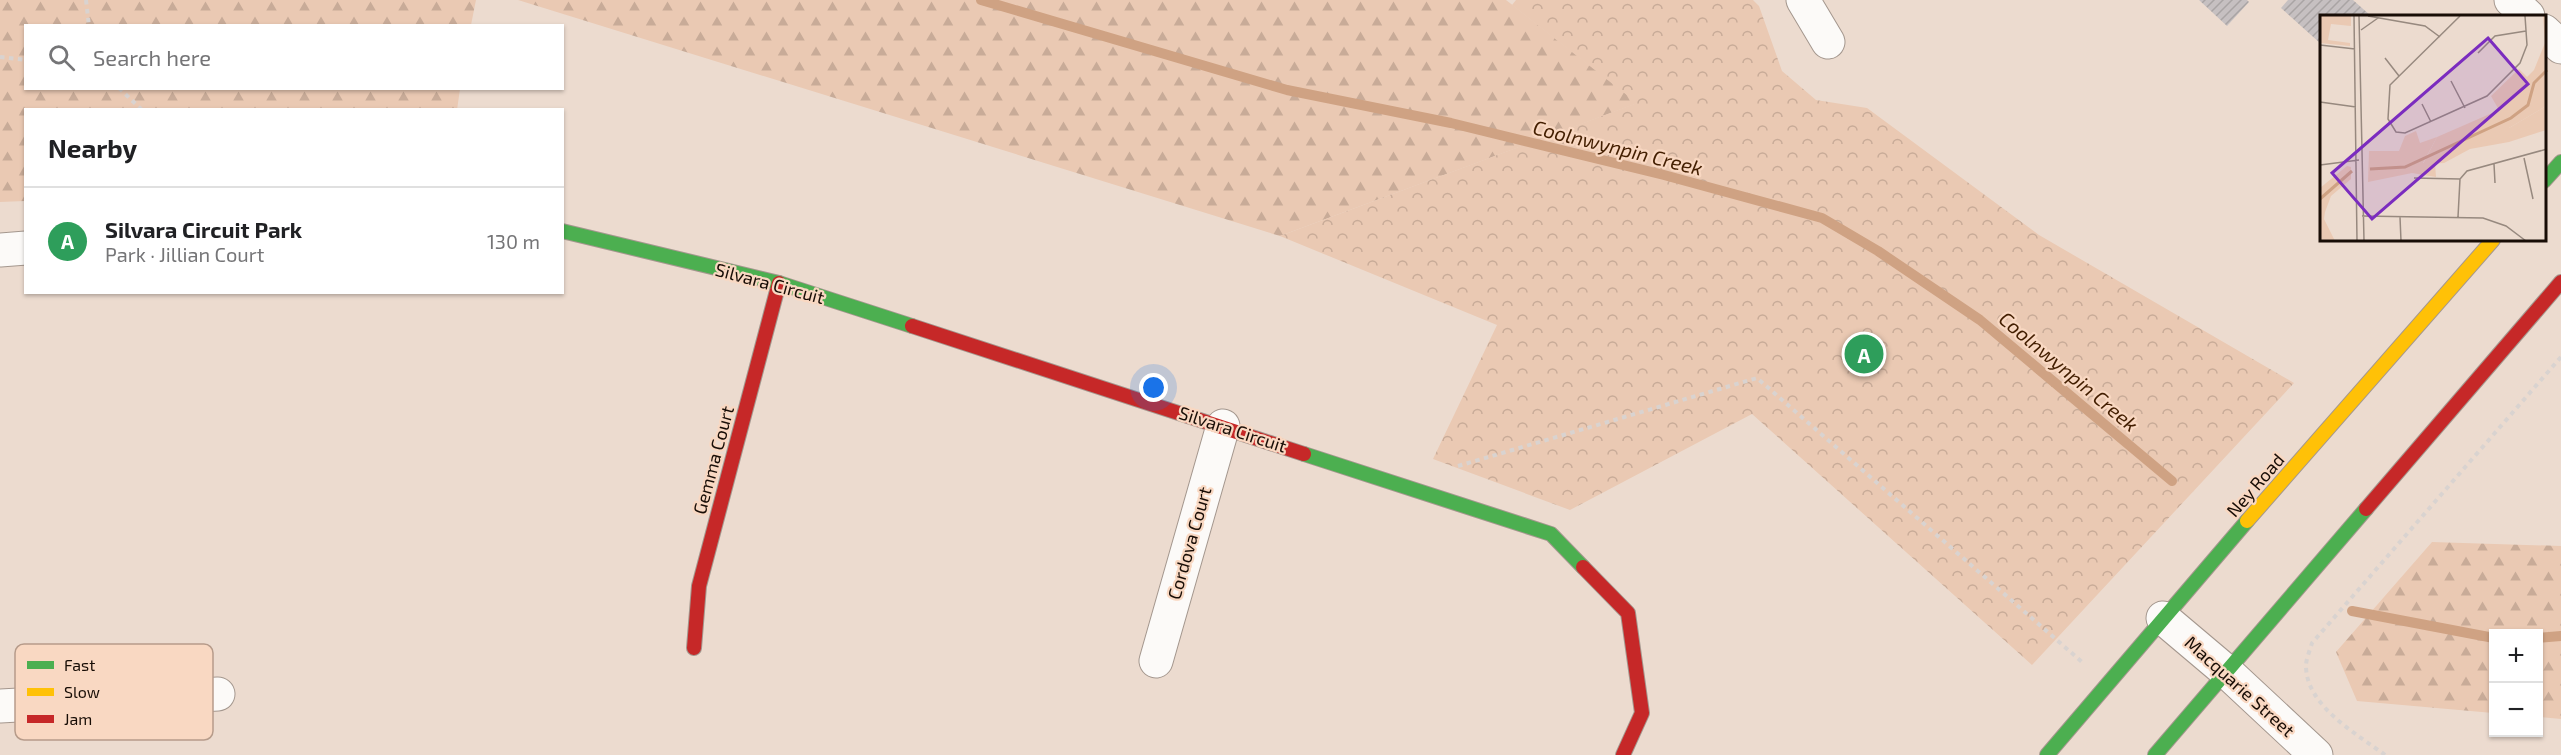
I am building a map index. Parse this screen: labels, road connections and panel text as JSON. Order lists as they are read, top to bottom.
{
  "streets": {
    "street": [
      "Silvara Circuit",
      "Gemma Court",
      "Ney Road",
      "Cordova Court",
      "Macquarie Street"
    ]
  },
  "crossings": [
    ["Silvara Circuit", "Gemma Court"],
    ["Silvara Circuit", "Cordova Court"],
    ["Ney Road", "Macquarie Street"]
  ],
  "water": ["Coolnwynpin Creek"],
  "legend": ["Fast", "Slow", "Jam"],
  "page": {
    "search": "Search here",
    "heading": "Nearby",
    "list": [
      {
        "mark": "A",
        "name": "Silvara Circuit Park",
        "note": "Park · Jillian Court",
        "value": "130 m"
      }
    ],
    "pins": "A",
    "map_buttons": ["+", "−"]
  }
}
